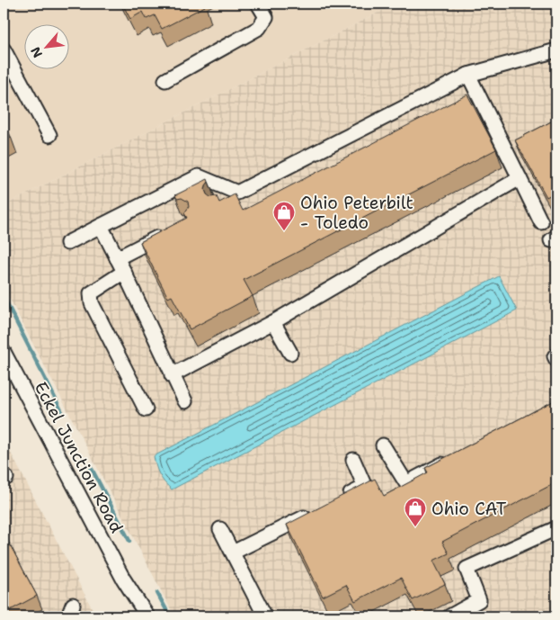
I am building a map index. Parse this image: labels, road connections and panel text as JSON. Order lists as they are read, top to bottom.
{
  "streets": {
    "street": ["Eckel Junction Road"]
  },
  "places": {
    "shop": ["Ohio Peterbilt - Toledo", "Ohio CAT"]
  },
  "north": "bottom left"
}
